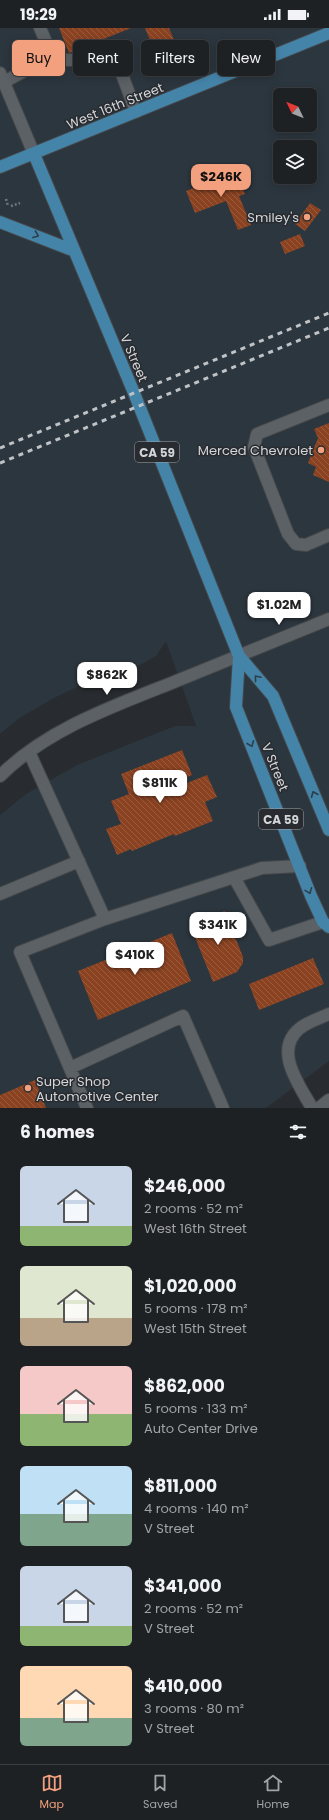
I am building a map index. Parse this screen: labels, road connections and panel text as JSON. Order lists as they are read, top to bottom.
{
  "streets": {
    "main road": ["West 16th Street", "V Street", "CA 59"]
  },
  "crossings": [
    ["West 16th Street", "V Street"]
  ],
  "places": ["Smiley's", "Merced Chevrolet", "Super Shop Automotive Center"],
  "north": "top left",
  "page": {
    "status": "19:29",
    "chip": [
      "Buy",
      "Rent",
      "Filters",
      "New"
    ],
    "price": [
      "$246K",
      "$1.02M",
      "$862K",
      "$811K",
      "$341K",
      "$410K"
    ],
    "heading": "6 homes",
    "list": [
      {
        "name": "$246,000",
        "note": "2 rooms · 52 m² · West 16th Street"
      },
      {
        "name": "$1,020,000",
        "note": "5 rooms · 178 m² · West 15th Street"
      },
      {
        "name": "$862,000",
        "note": "5 rooms · 133 m² · Auto Center Drive"
      },
      {
        "name": "$811,000",
        "note": "4 rooms · 140 m² · V Street"
      },
      {
        "name": "$341,000",
        "note": "2 rooms · 52 m² · V Street"
      },
      {
        "name": "$410,000",
        "note": "3 rooms · 80 m² · V Street"
      }
    ],
    "tabs": ["Map", "Saved", "Home"]
  }
}
